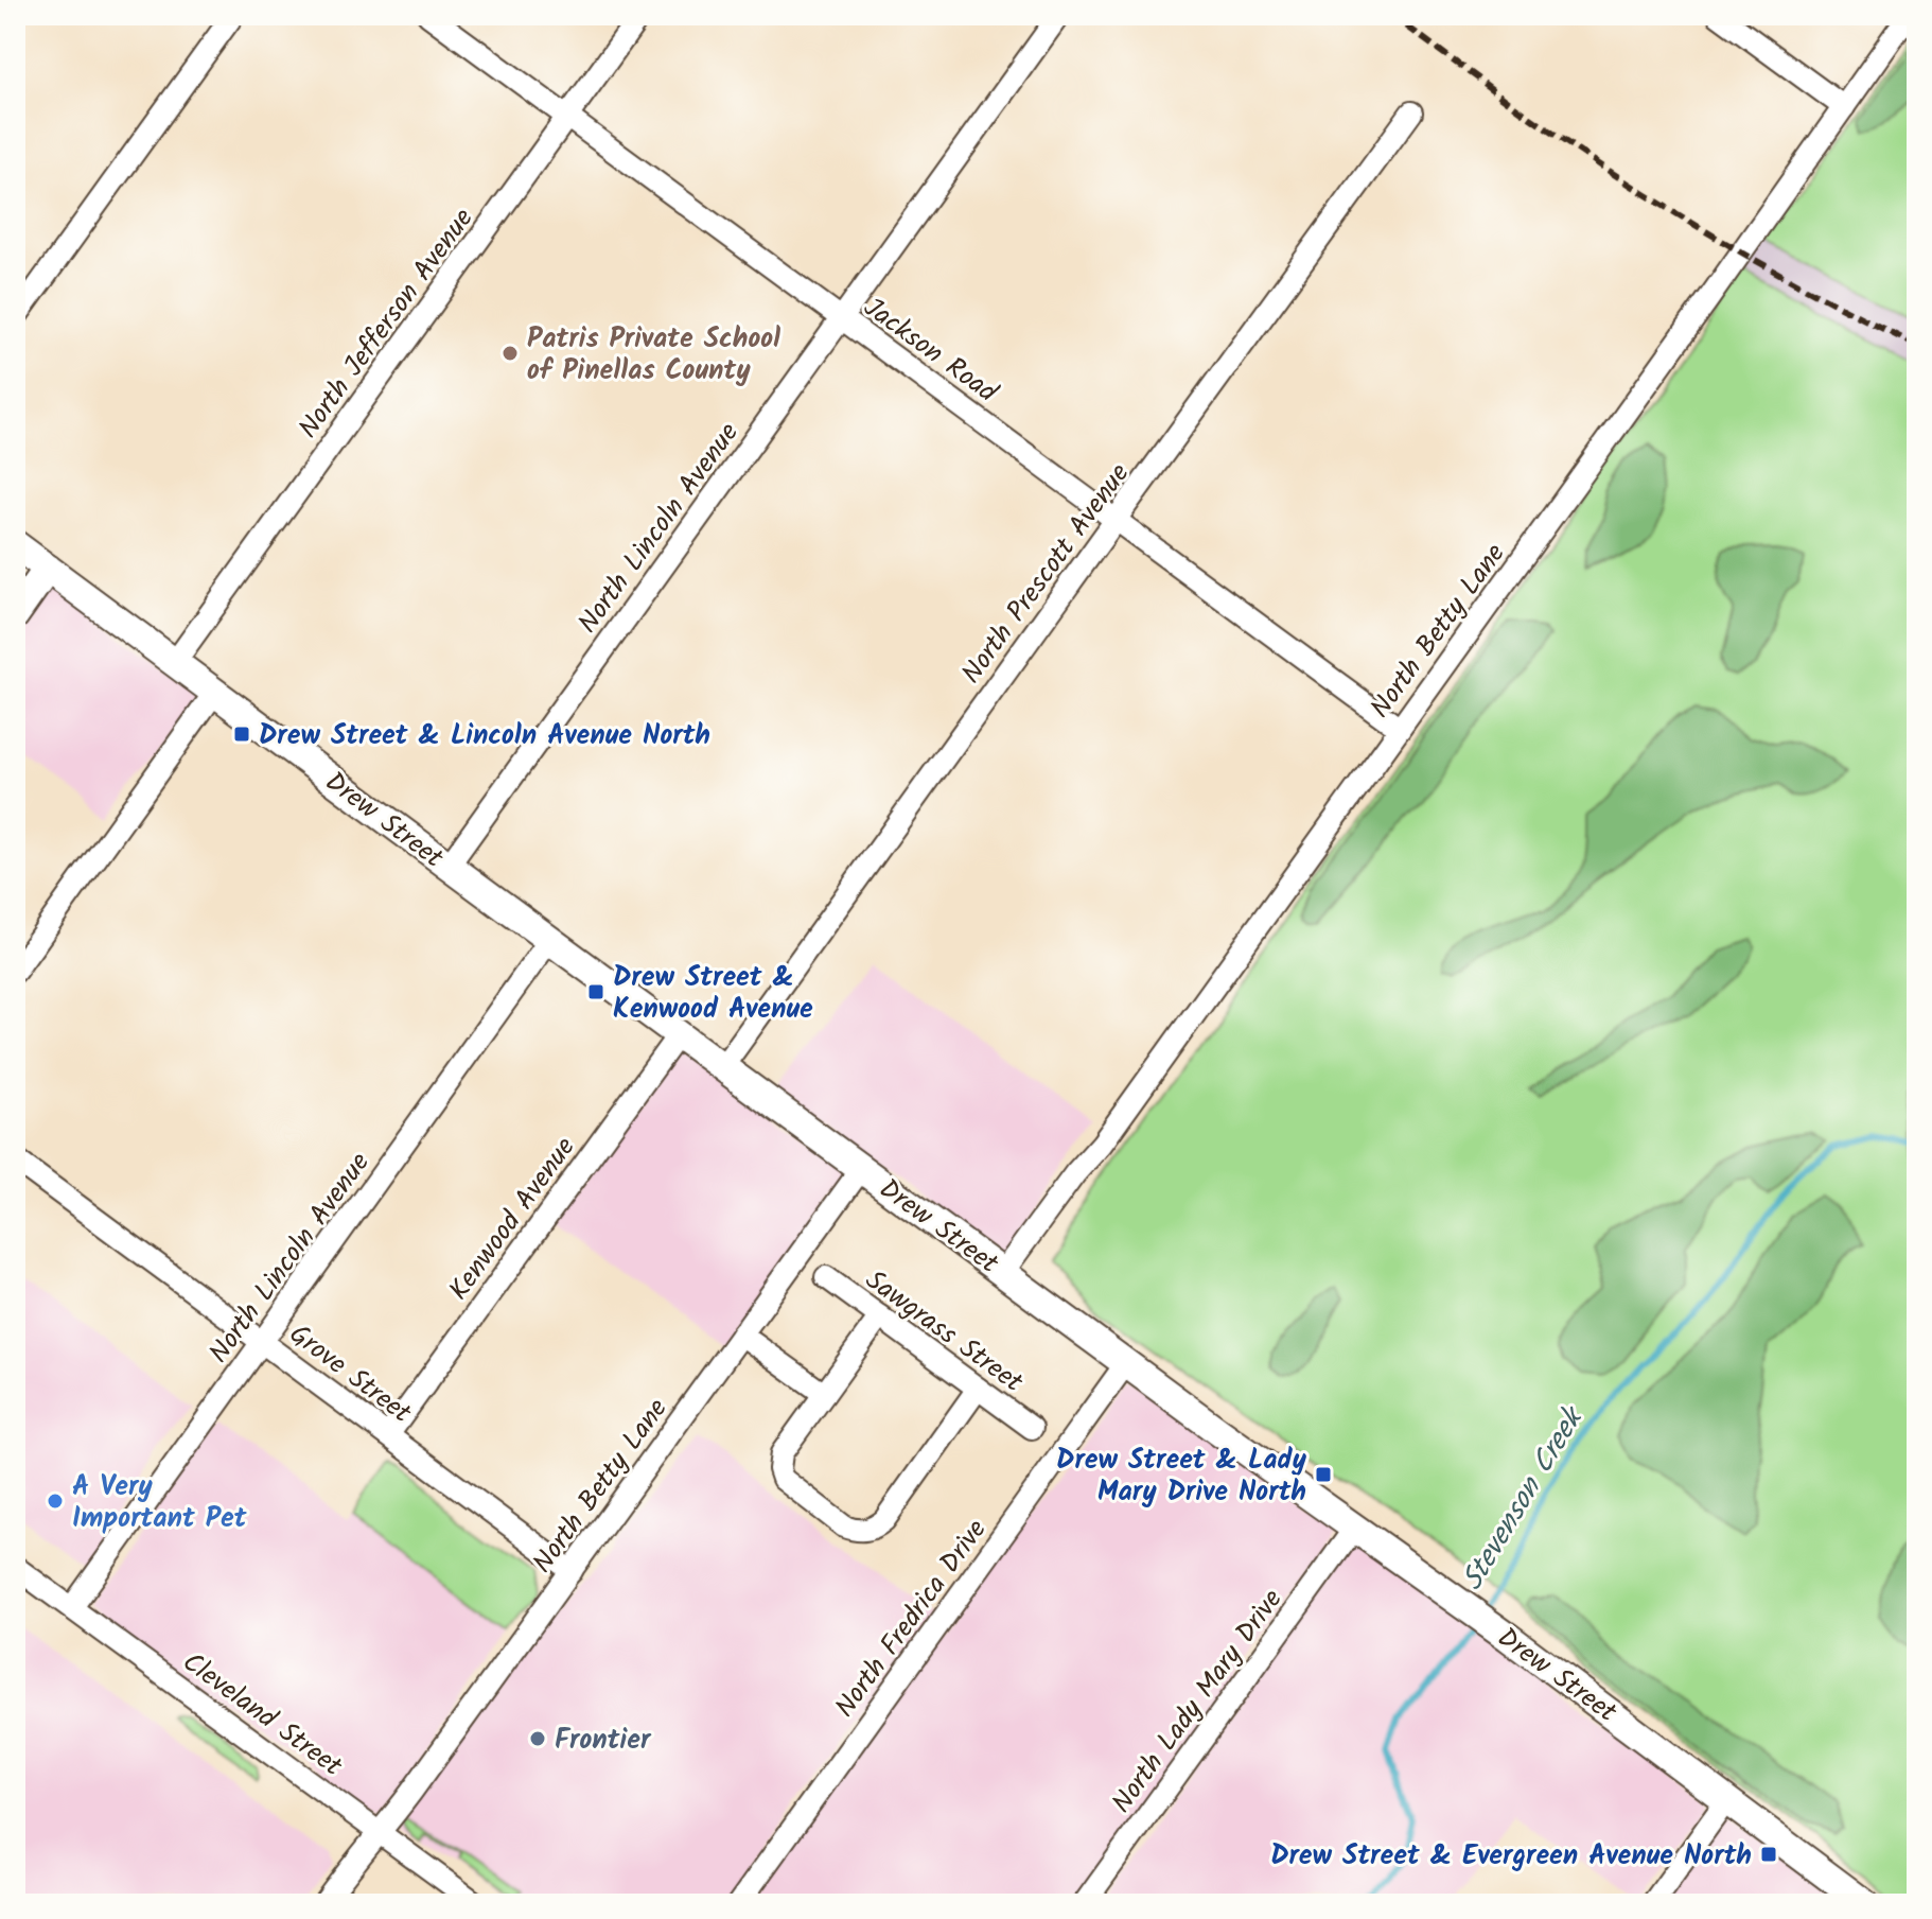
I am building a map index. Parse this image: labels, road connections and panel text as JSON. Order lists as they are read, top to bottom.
{
  "streets": {
    "main road": ["Drew Street"],
    "street": [
      "North Jefferson Avenue",
      "Jackson Road",
      "North Lincoln Avenue",
      "North Prescott Avenue",
      "North Betty Lane",
      "Kenwood Avenue",
      "Sawgrass Street",
      "Grove Street",
      "North Fredrica Drive",
      "North Lady Mary Drive",
      "Cleveland Street"
    ]
  },
  "crossings": [
    ["North Jefferson Avenue", "Jackson Road"],
    ["North Jefferson Avenue", "Drew Street"],
    ["Jackson Road", "North Lincoln Avenue"],
    ["Jackson Road", "North Prescott Avenue"],
    ["Jackson Road", "North Betty Lane"],
    ["North Lincoln Avenue", "Drew Street"],
    ["North Lincoln Avenue", "Grove Street"],
    ["North Lincoln Avenue", "Cleveland Street"],
    ["North Prescott Avenue", "Drew Street"],
    ["North Betty Lane", "Drew Street"],
    ["North Betty Lane", "Grove Street"],
    ["North Betty Lane", "Cleveland Street"],
    ["Drew Street", "Kenwood Avenue"],
    ["Drew Street", "North Fredrica Drive"],
    ["Drew Street", "North Lady Mary Drive"],
    ["Kenwood Avenue", "Grove Street"]
  ],
  "water": ["Stevenson Creek"],
  "places": {
    "other": ["Patris Private School of Pinellas County", "A Very Important Pet", "Frontier"],
    "transit": [
      "Drew Street & Lincoln Avenue North",
      "Drew Street & Kenwood Avenue",
      "Drew Street & Lady Mary Drive North",
      "Drew Street & Evergreen Avenue North"
    ]
  }
}
